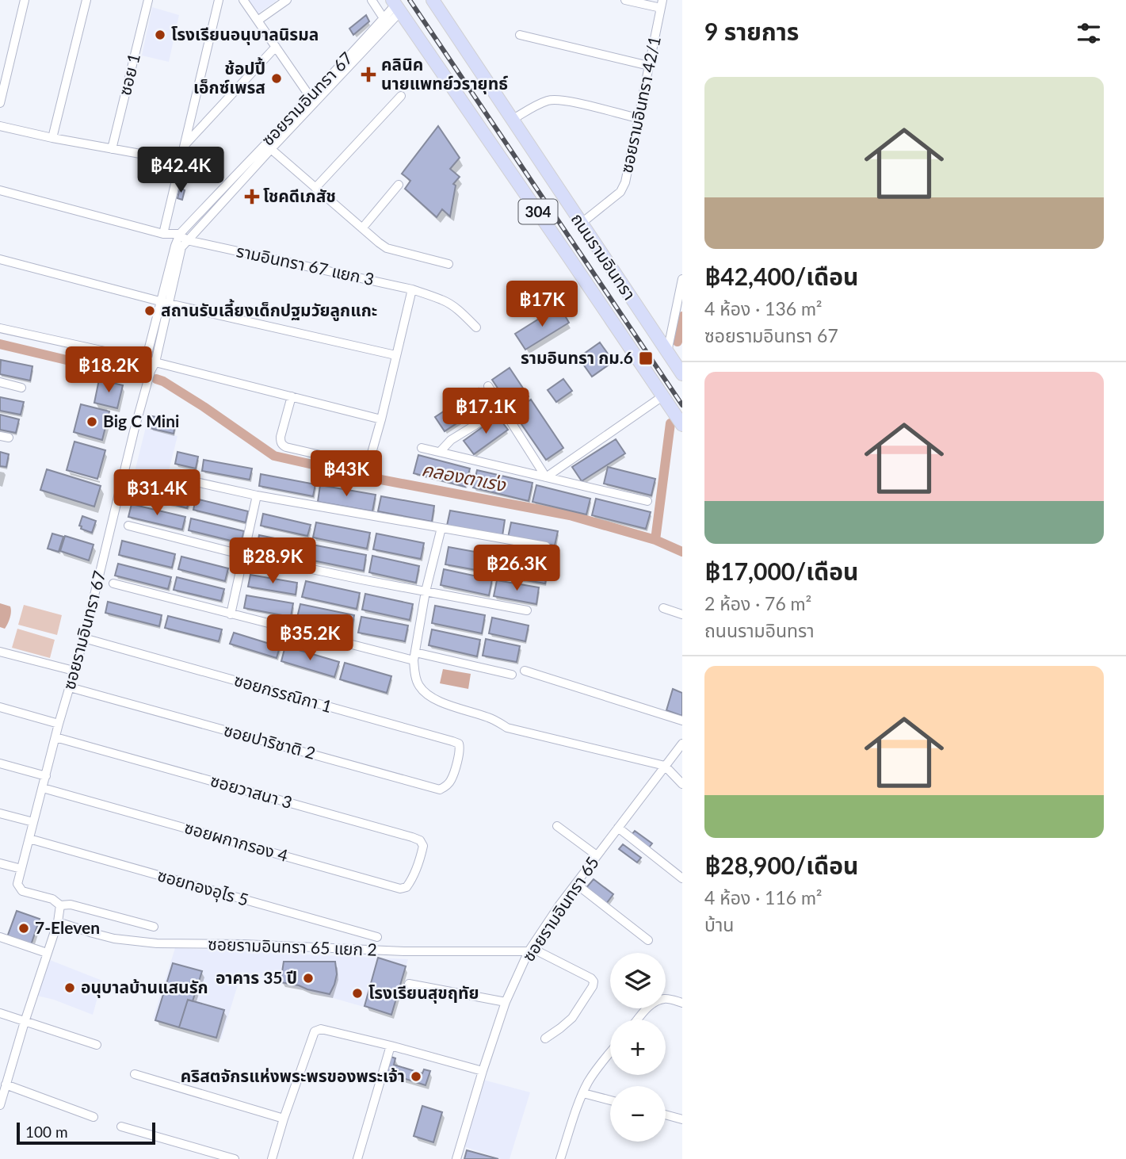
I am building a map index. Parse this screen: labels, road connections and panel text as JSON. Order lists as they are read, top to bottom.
{
  "streets": {
    "main road": ["304", "ถนนรามอินทรา"],
    "street": [
      "ซอย 1",
      "ซอยรามอินทรา 67",
      "ซอยรามอินทรา 42/1",
      "รามอินทรา 67 แยก 3",
      "ซอยกรรณิกา 1",
      "ซอยปาริชาติ 2",
      "ซอยวาสนา 3",
      "ซอยผกากรอง 4",
      "ซอยทองอุไร 5",
      "ซอยรามอินทรา 65",
      "ซอยรามอินทรา 65 แยก 2"
    ]
  },
  "crossings": [
    ["ซอยรามอินทรา 67", "ถนนรามอินทรา"],
    ["ซอยรามอินทรา 67", "รามอินทรา 67 แยก 3"],
    ["ซอยรามอินทรา 67", "ซอยกรรณิกา 1"],
    ["ซอยรามอินทรา 67", "ซอยปาริชาติ 2"],
    ["ซอยรามอินทรา 67", "ซอยวาสนา 3"],
    ["ซอยรามอินทรา 67", "ซอยผกากรอง 4"],
    ["ซอยรามอินทรา 67", "ซอยทองอุไร 5"],
    ["ซอยรามอินทรา 42/1", "ถนนรามอินทรา"],
    ["ซอยกรรณิกา 1", "ซอยปาริชาติ 2"],
    ["ซอยวาสนา 3", "ซอยผกากรอง 4"],
    ["ซอยรามอินทรา 65", "ซอยรามอินทรา 65 แยก 2"]
  ],
  "water": ["คลองตาเร่ง"],
  "places": {
    "other": [
      "โรงเรียนอนุบาลนิรมล",
      "ช้อปปี้ เอ็กซ์เพรส",
      "สถานรับเลี้ยงเด็กปฐมวัยลูกแกะ",
      "Big C Mini",
      "7-Eleven",
      "อาคาร 35 ปี",
      "อนุบาลบ้านแสนรัก",
      "โรงเรียนสุขฤทัย",
      "คริสตจักรแห่งพระพรของพระเจ้า"
    ],
    "health": ["คลินิค นายแพทย์วรายุทธ์", "โชคดีเภสัช"],
    "transit": ["รามอินทรา กม.6"]
  },
  "scale_bar": "100 m",
  "page": {
    "heading": "9 รายการ",
    "list": [
      {
        "name": "฿42,400/เดือน",
        "note": "4 ห้อง · 136 m² · ซอยรามอินทรา 67"
      },
      {
        "name": "฿17,000/เดือน",
        "note": "2 ห้อง · 76 m² · ถนนรามอินทรา"
      },
      {
        "name": "฿28,900/เดือน",
        "note": "4 ห้อง · 116 m² · บ้าน"
      }
    ],
    "price": [
      "฿42.4K",
      "฿17K",
      "฿18.2K",
      "฿17.1K",
      "฿43K",
      "฿31.4K",
      "฿28.9K",
      "฿26.3K",
      "฿35.2K"
    ],
    "map_buttons": ["+", "−"],
    "scale": "100 m"
  }
}
